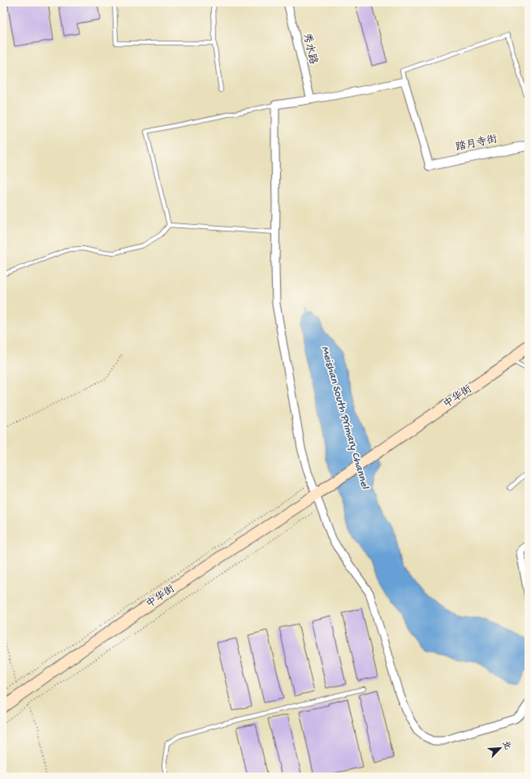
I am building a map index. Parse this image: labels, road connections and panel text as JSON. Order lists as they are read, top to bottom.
{
  "streets": {
    "main road": ["中华街"],
    "street": ["秀水路", "踏月寺街"]
  },
  "water": ["Meishan South Primary Channel"],
  "north": "top right"
}
